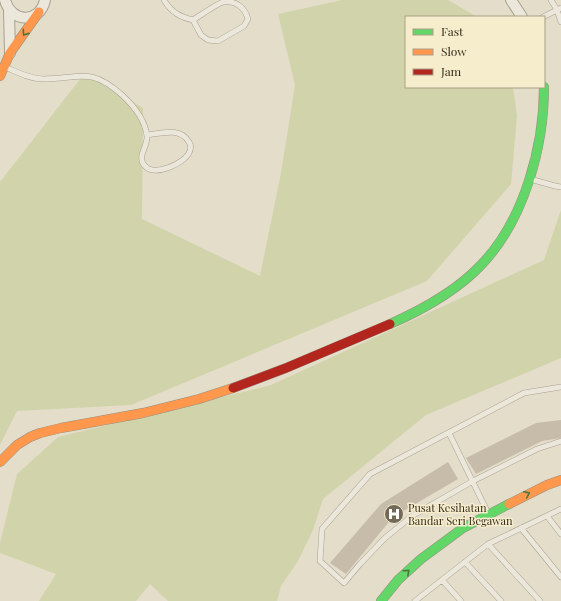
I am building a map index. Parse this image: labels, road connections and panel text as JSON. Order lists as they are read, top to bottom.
{
  "places": {
    "hospital": ["Pusat Kesihatan Bandar Seri Begawan"]
  },
  "legend": ["Fast", "Slow", "Jam"]
}
